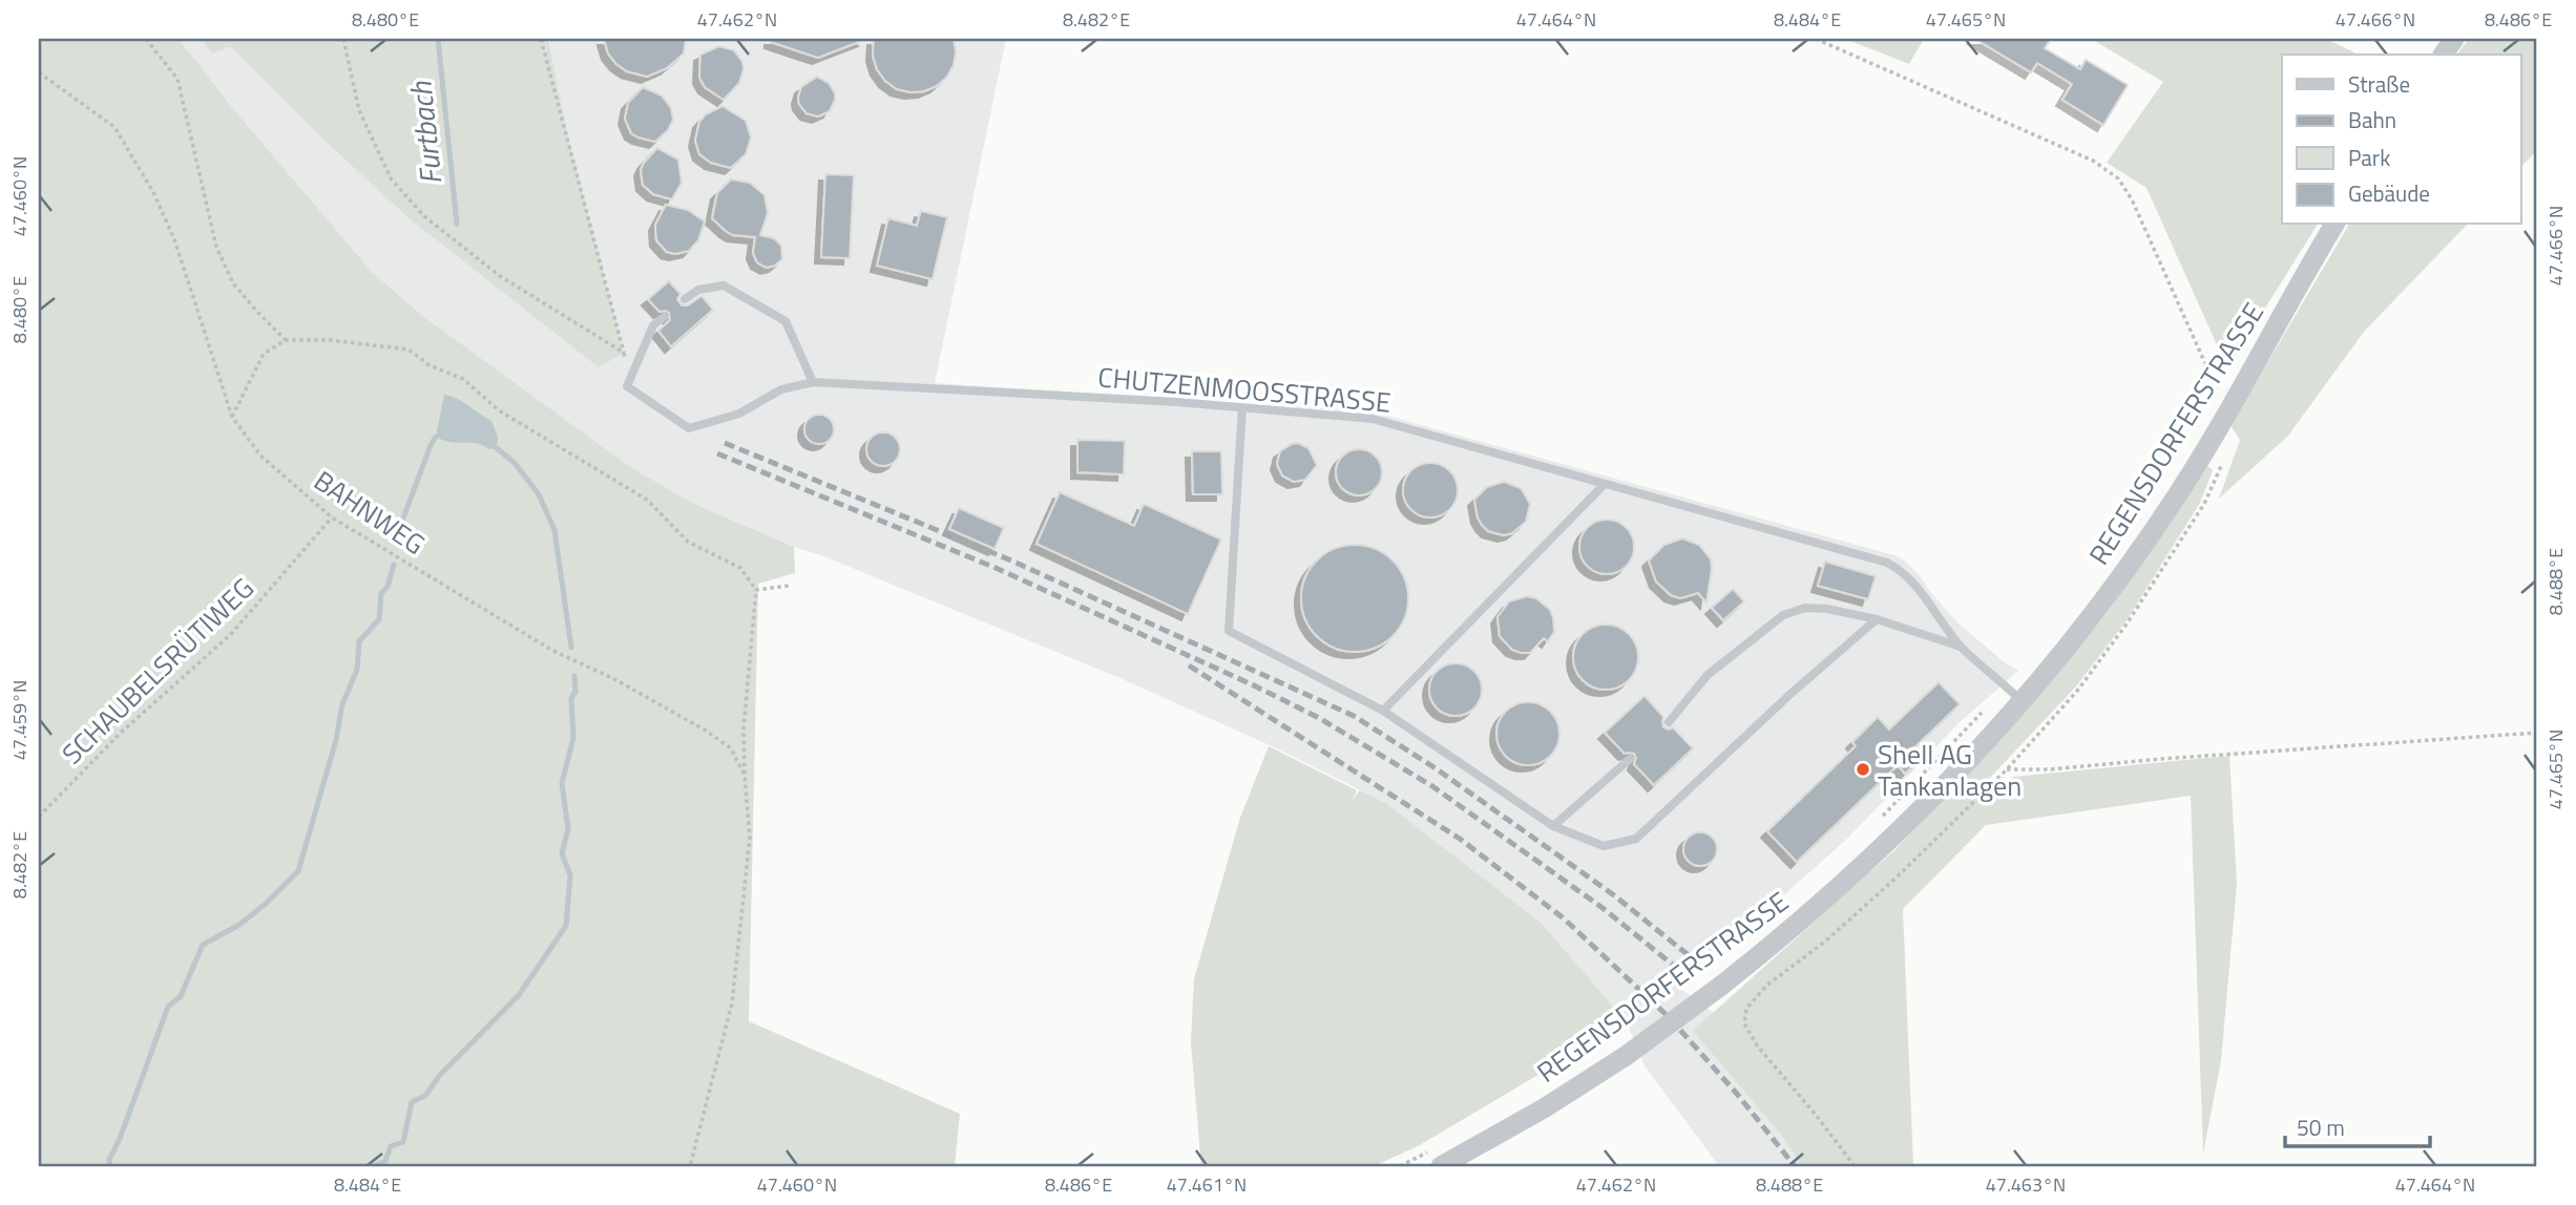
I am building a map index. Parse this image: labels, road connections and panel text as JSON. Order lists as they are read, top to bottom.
{
  "streets": {
    "street": ["REGENSDORFERSTRASSE"],
    "lane": ["CHUTZENMOOSSTRASSE"],
    "path": ["BAHNWEG", "SCHAUBELSRÜTIWEG"]
  },
  "crossings": [
    ["CHUTZENMOOSSTRASSE", "REGENSDORFERSTRASSE"],
    ["BAHNWEG", "SCHAUBELSRÜTIWEG"]
  ],
  "water": ["Furtbach"],
  "places": ["Shell AG Tankanlagen"],
  "legend": [
    "Straße",
    "Bahn",
    "Park",
    "Gebäude"
  ],
  "scale_bar": "50 m",
  "coordinates": [
    "8.480°E",
    "47.462°N",
    "8.482°E",
    "47.464°N",
    "8.484°E",
    "47.465°N",
    "47.466°N",
    "8.486°E",
    "47.460°N",
    "8.488°E",
    "47.459°N",
    "47.461°N",
    "47.463°N"
  ]
}
